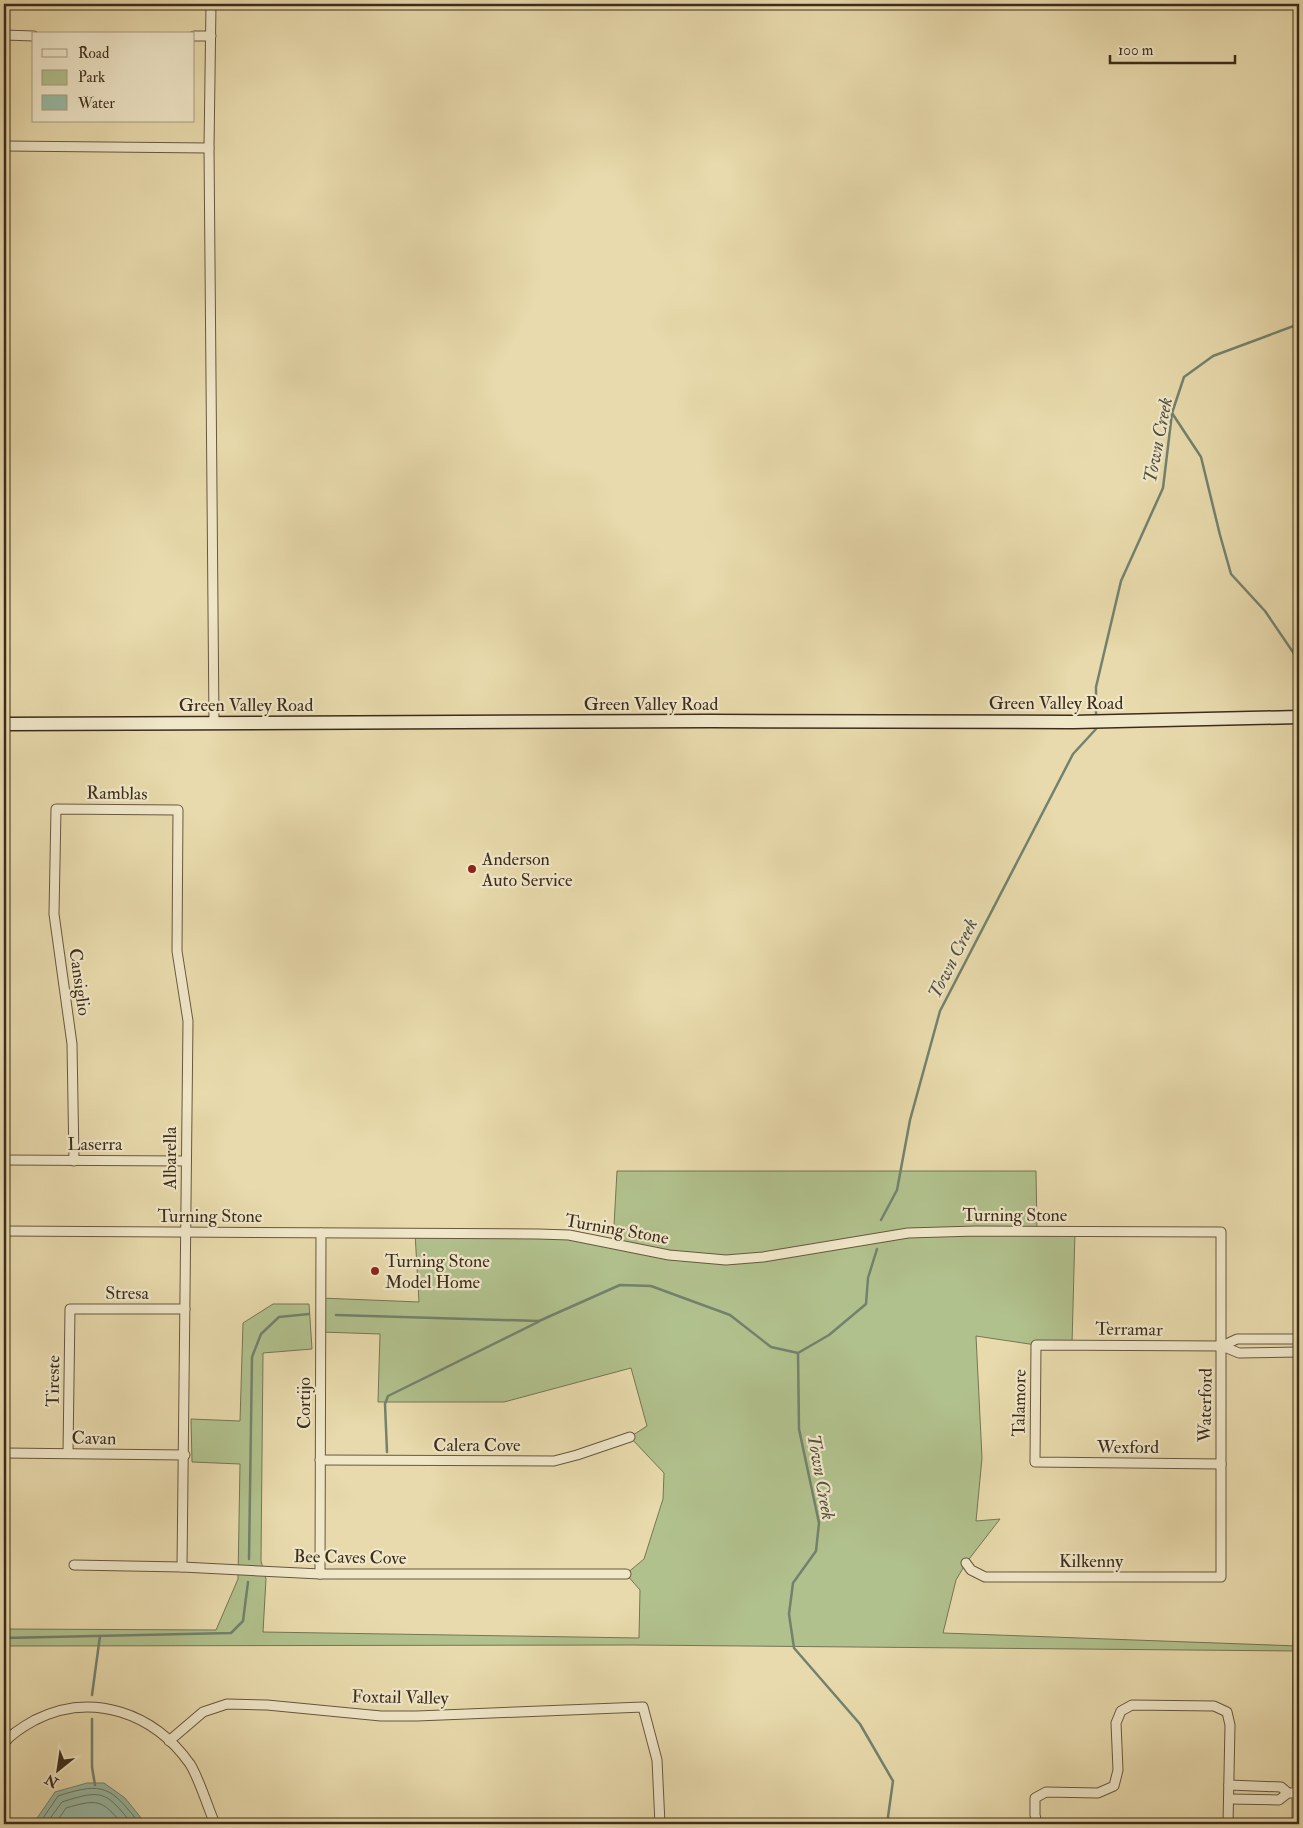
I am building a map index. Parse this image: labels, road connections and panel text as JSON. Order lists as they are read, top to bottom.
{
  "streets": {
    "street": [
      "Green Valley Road",
      "Ramblas",
      "Cansiglio",
      "Laserra",
      "Albarella",
      "Turning Stone",
      "Stresa",
      "Terramar",
      "Tireste",
      "Cortijo",
      "Talamore",
      "Waterford",
      "Cavan",
      "Calera Cove",
      "Wexford",
      "Bee Caves Cove",
      "Kilkenny",
      "Foxtail Valley"
    ]
  },
  "crossings": [
    ["Ramblas", "Cansiglio"],
    ["Ramblas", "Albarella"],
    ["Cansiglio", "Laserra"],
    ["Laserra", "Albarella"],
    ["Albarella", "Turning Stone"],
    ["Albarella", "Stresa"],
    ["Albarella", "Cavan"],
    ["Albarella", "Bee Caves Cove"],
    ["Turning Stone", "Cortijo"],
    ["Turning Stone", "Waterford"],
    ["Stresa", "Tireste"],
    ["Terramar", "Talamore"],
    ["Terramar", "Waterford"],
    ["Tireste", "Cavan"],
    ["Cortijo", "Calera Cove"],
    ["Cortijo", "Bee Caves Cove"],
    ["Talamore", "Wexford"],
    ["Waterford", "Wexford"],
    ["Waterford", "Kilkenny"]
  ],
  "water": ["Town Creek"],
  "places": ["Anderson Auto Service", "Turning Stone Model Home"],
  "legend": ["Road", "Park", "Water"],
  "scale_bar": "100 m",
  "north": "bottom left"
}
